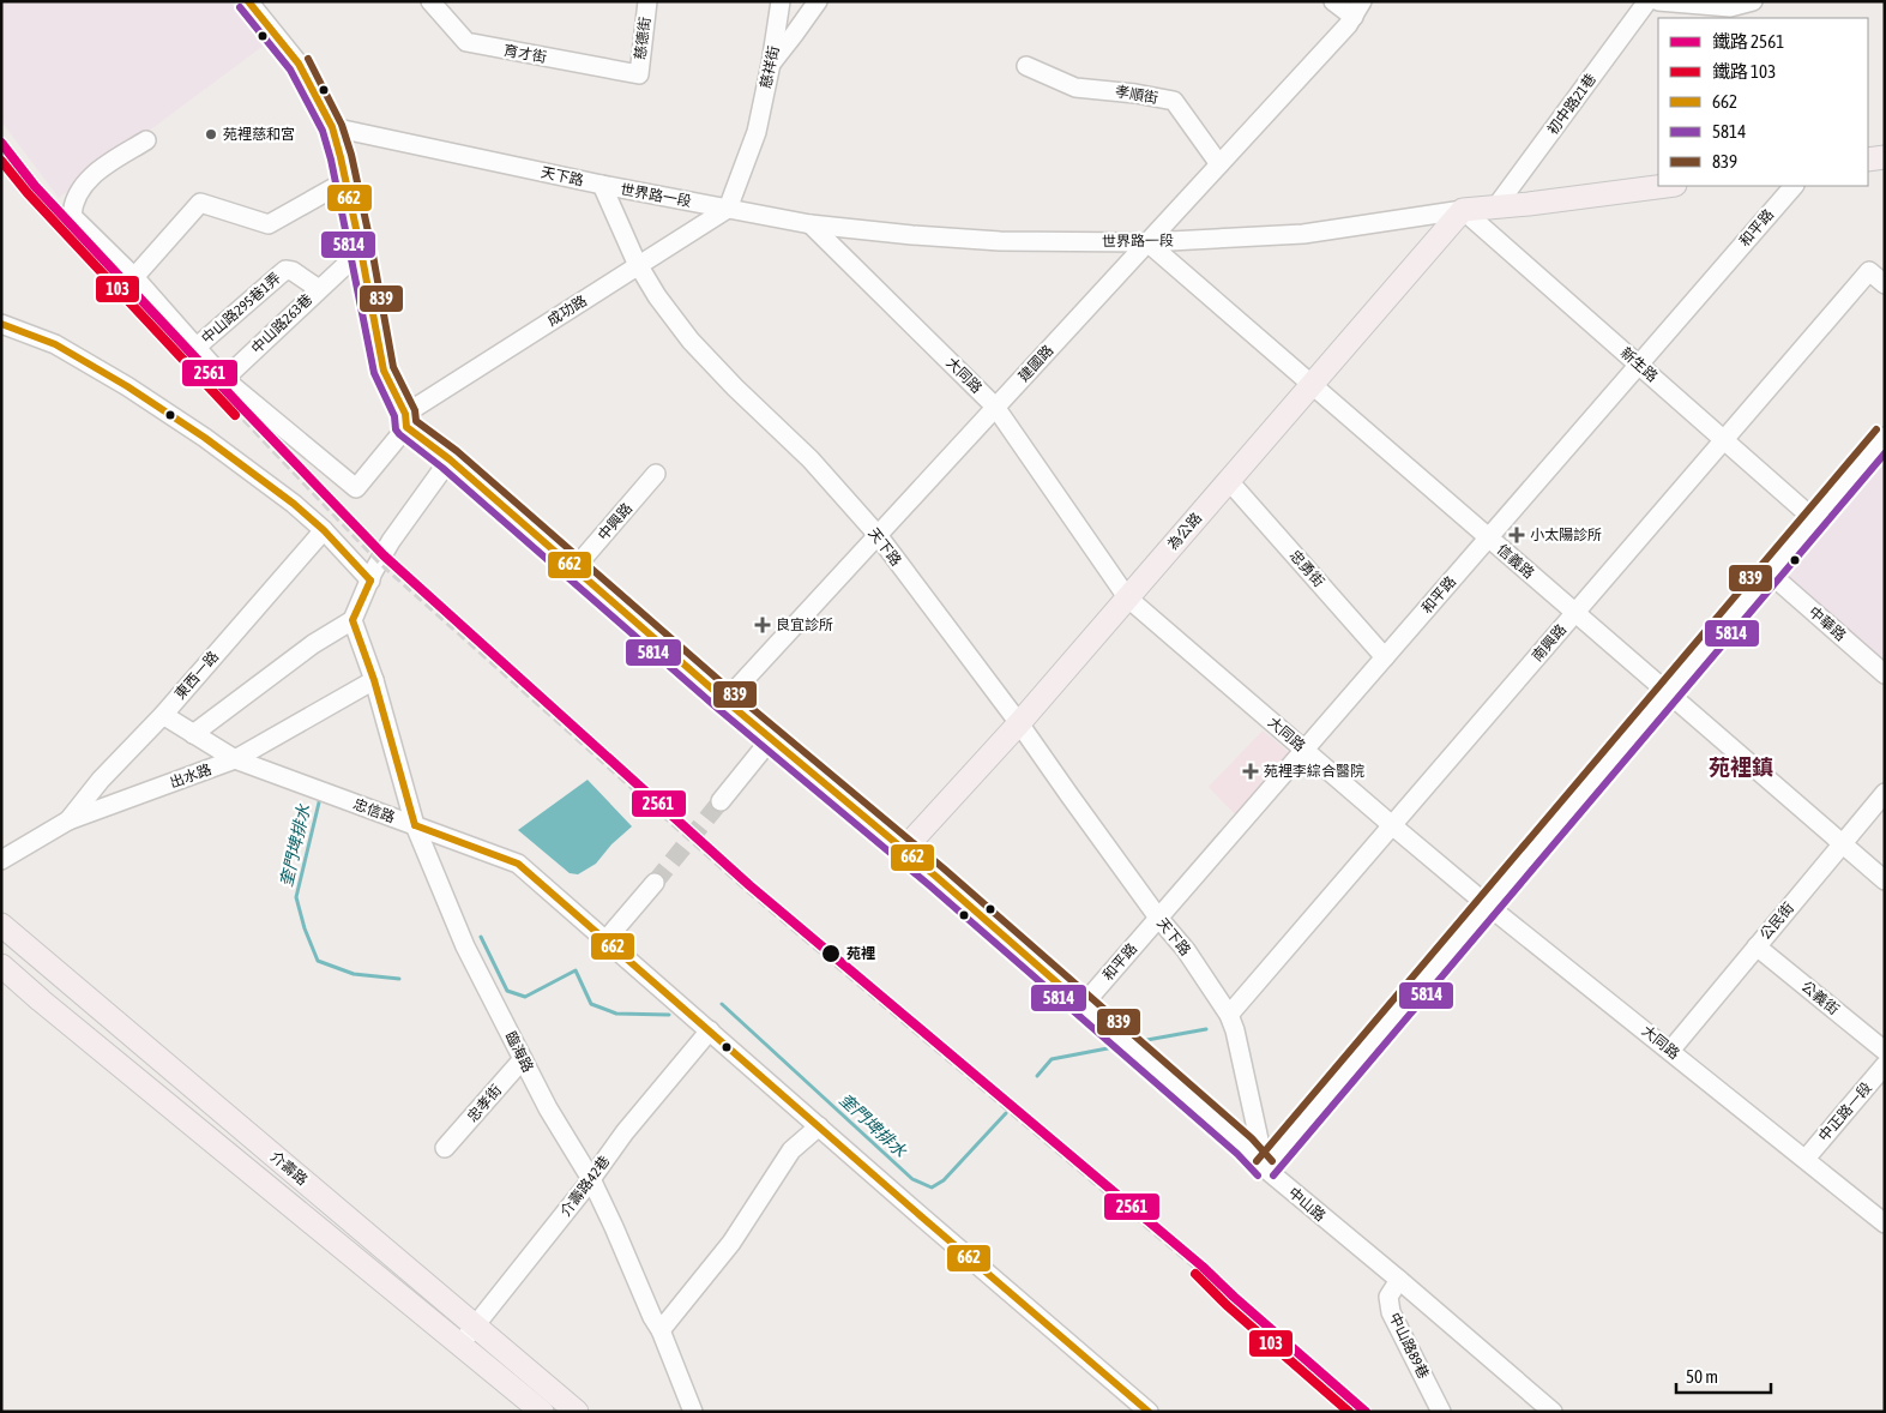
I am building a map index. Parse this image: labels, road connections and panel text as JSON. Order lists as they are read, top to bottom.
{
  "streets": {
    "main road": ["世界路一段", "為公路", "介壽路"],
    "street": [
      "慈德街",
      "育才街",
      "慈祥街",
      "孝順街",
      "初中路21巷",
      "天下路",
      "和平路",
      "中山路295巷1弄",
      "成功路",
      "中山路263巷",
      "建國路",
      "新生路",
      "大同路",
      "中興路",
      "信義路",
      "忠勇街",
      "中華路",
      "南興路",
      "東西一路",
      "出水路",
      "忠信路",
      "公民街",
      "公義街",
      "臨海路",
      "忠孝街",
      "中正路一段",
      "介壽路42巷",
      "中山路",
      "中山路89巷"
    ]
  },
  "crossings": [
    ["慈德街", "育才街"],
    ["慈祥街", "世界路一段"],
    ["慈祥街", "成功路"],
    ["孝順街", "建國路"],
    ["初中路21巷", "世界路一段"],
    ["天下路", "世界路一段"],
    ["天下路", "和平路"],
    ["天下路", "成功路"],
    ["天下路", "建國路"],
    ["天下路", "為公路"],
    ["天下路", "南興路"],
    ["天下路", "中山路"],
    ["世界路一段", "成功路"],
    ["世界路一段", "建國路"],
    ["世界路一段", "新生路"],
    ["世界路一段", "大同路"],
    ["世界路一段", "為公路"],
    ["世界路一段", "信義路"],
    ["和平路", "新生路"],
    ["和平路", "大同路"],
    ["和平路", "信義路"],
    ["和平路", "忠勇街"],
    ["和平路", "中山路"],
    ["中山路295巷1弄", "中山路263巷"],
    ["成功路", "中山路263巷"],
    ["成功路", "中山路"],
    ["中山路263巷", "中山路"],
    ["建國路", "大同路"],
    ["建國路", "信義路"],
    ["建國路", "中山路"],
    ["新生路", "為公路"],
    ["新生路", "南興路"],
    ["大同路", "為公路"],
    ["大同路", "南興路"],
    ["大同路", "公民街"],
    ["大同路", "中正路一段"],
    ["中興路", "中山路"],
    ["為公路", "信義路"],
    ["為公路", "忠勇街"],
    ["為公路", "中山路"],
    ["信義路", "南興路"],
    ["信義路", "公民街"],
    ["東西一路", "出水路"],
    ["東西一路", "忠信路"],
    ["出水路", "忠信路"],
    ["出水路", "臨海路"],
    ["忠信路", "臨海路"],
    ["忠信路", "介壽路42巷"],
    ["公民街", "公義街"],
    ["臨海路", "忠孝街"],
    ["臨海路", "介壽路42巷"],
    ["介壽路", "介壽路42巷"],
    ["中山路", "中山路89巷"]
  ],
  "districts": ["苑裡鎮"],
  "water": ["奎門埤排水"],
  "places": {
    "other": ["苑裡慈和宮", "苑裡"],
    "health": ["小太陽診所", "良宜診所", "苑裡李綜合醫院"]
  },
  "lines": [
    "transit line 662",
    "transit line 5814",
    "transit line 839",
    "rail line 2561",
    "rail line 103"
  ],
  "legend": [
    "鐵路 2561",
    "鐵路 103",
    "662",
    "5814",
    "839"
  ],
  "scale_bar": "50 m"
}
